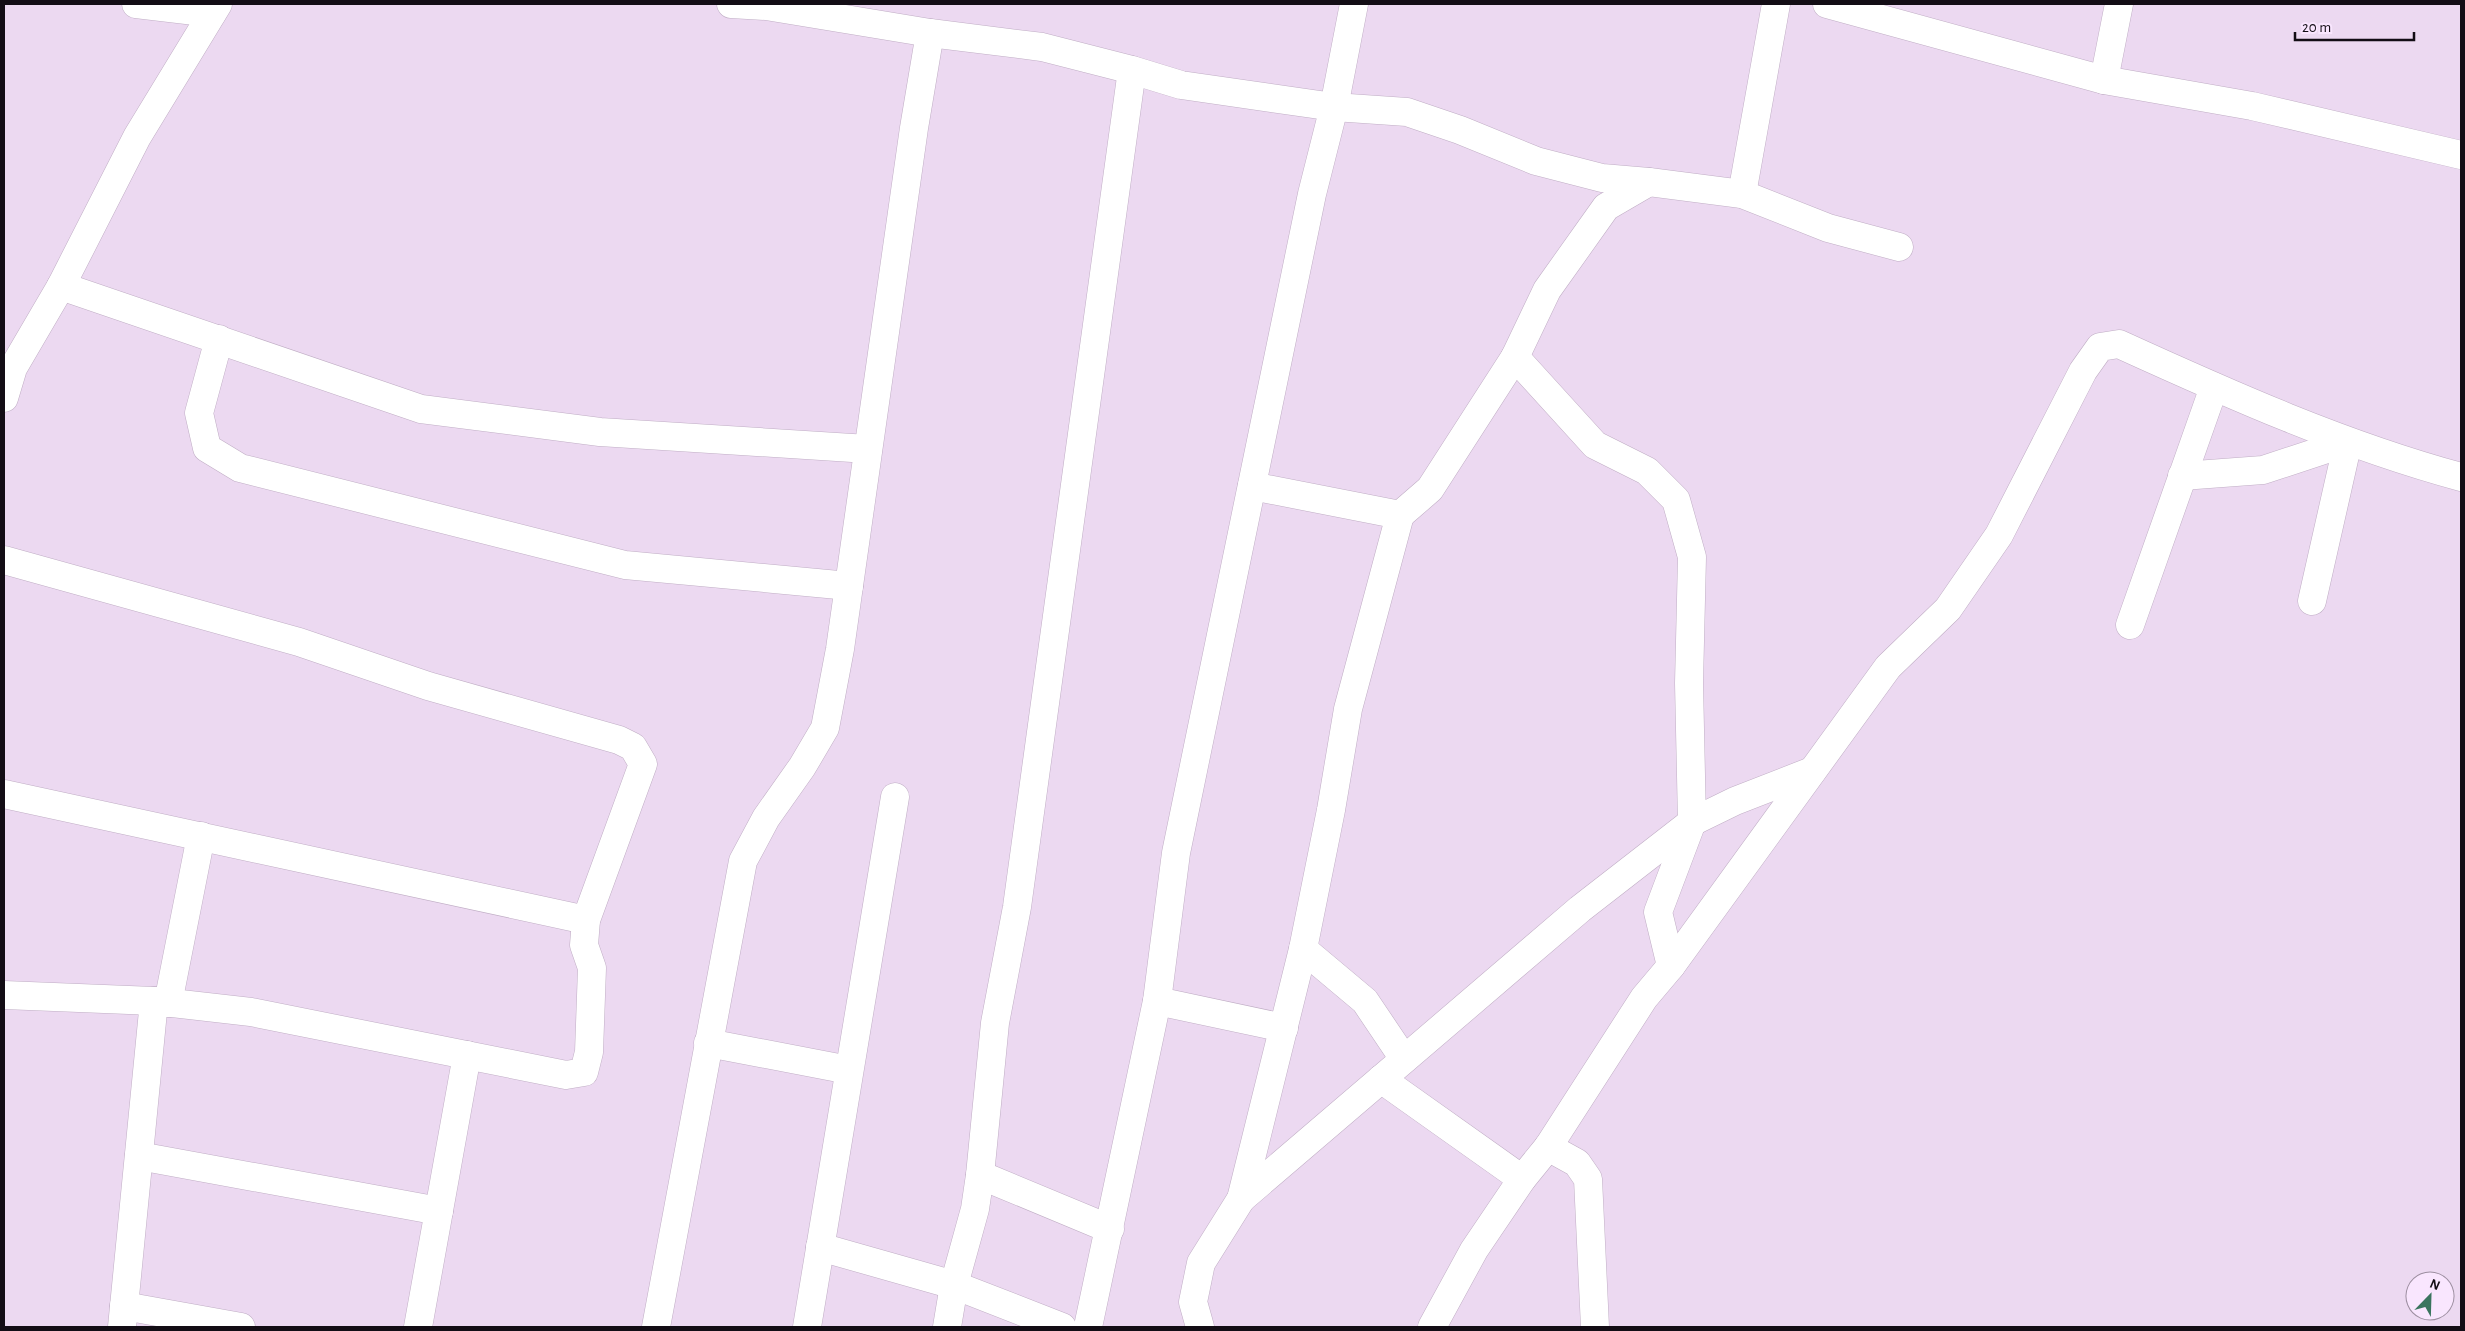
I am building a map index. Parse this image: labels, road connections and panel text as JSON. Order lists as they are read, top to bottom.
{
  "scale_bar": "20 m",
  "north": "top right"
}
